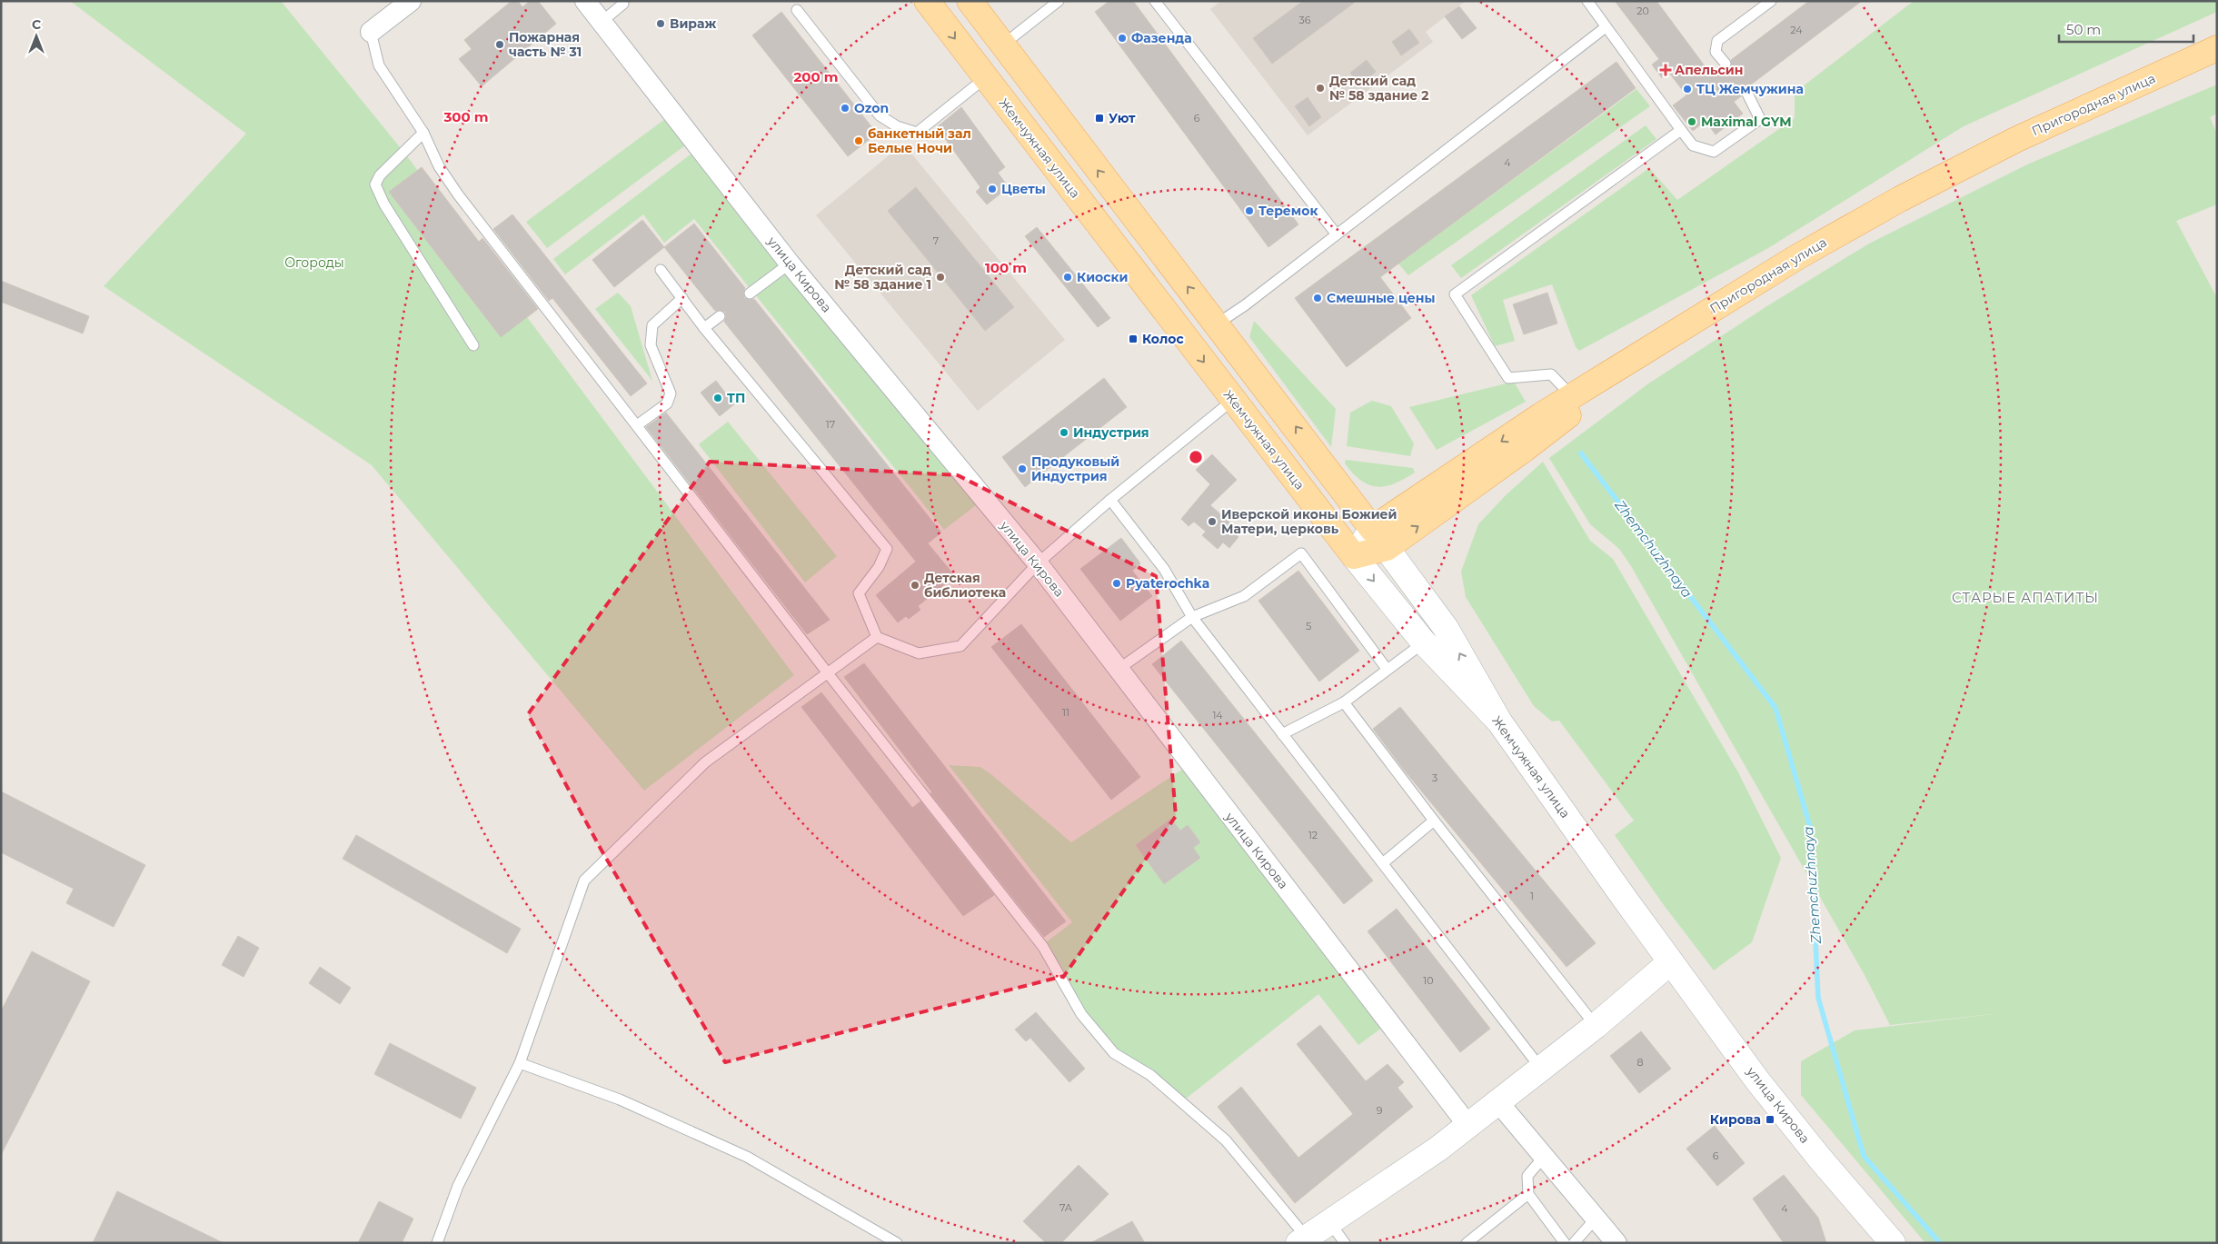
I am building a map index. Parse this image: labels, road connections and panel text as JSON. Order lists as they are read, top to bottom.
{
  "streets": {
    "main road": ["Пригородная улица", "Жемчужная улица"],
    "street": ["улица Кирова"]
  },
  "crossings": [
    ["Пригородная улица", "Жемчужная улица"],
    ["Жемчужная улица", "улица Кирова"]
  ],
  "districts": ["СТАРЫЕ АПАТИТЫ"],
  "water": ["Zhemchuzhnaya"],
  "parks": ["Огороды"],
  "places": {
    "other": [
      "Вираж",
      "Фазенда",
      "Пожарная часть № 31",
      "Детский сад № 58 здание 2",
      "ТЦ Жемчужина",
      "Ozon",
      "Maximal GYM",
      "банкетный зал Белые Ночи",
      "Цветы",
      "Теремок",
      "Детский сад № 58 здание 1",
      "Киоски",
      "Смешные цены",
      "ТП",
      "Индустрия",
      "Продуковый Индустрия",
      "Иверской иконы Божией Матери, церковь",
      "Pyaterochka",
      "Детская библиотека"
    ],
    "health": ["Апельсин"],
    "transit": ["Уют", "Колос", "Кирова"]
  },
  "house_numbers": [
    "20",
    "36",
    "24",
    "6",
    "4",
    "7",
    "17",
    "5",
    "11",
    "14",
    "3",
    "12",
    "1",
    "10",
    "8",
    "9",
    "6",
    "7А",
    "4"
  ],
  "scale_bar": "50 m",
  "north": "top",
  "rings": ["200 m", "300 m", "100 m"]
}
